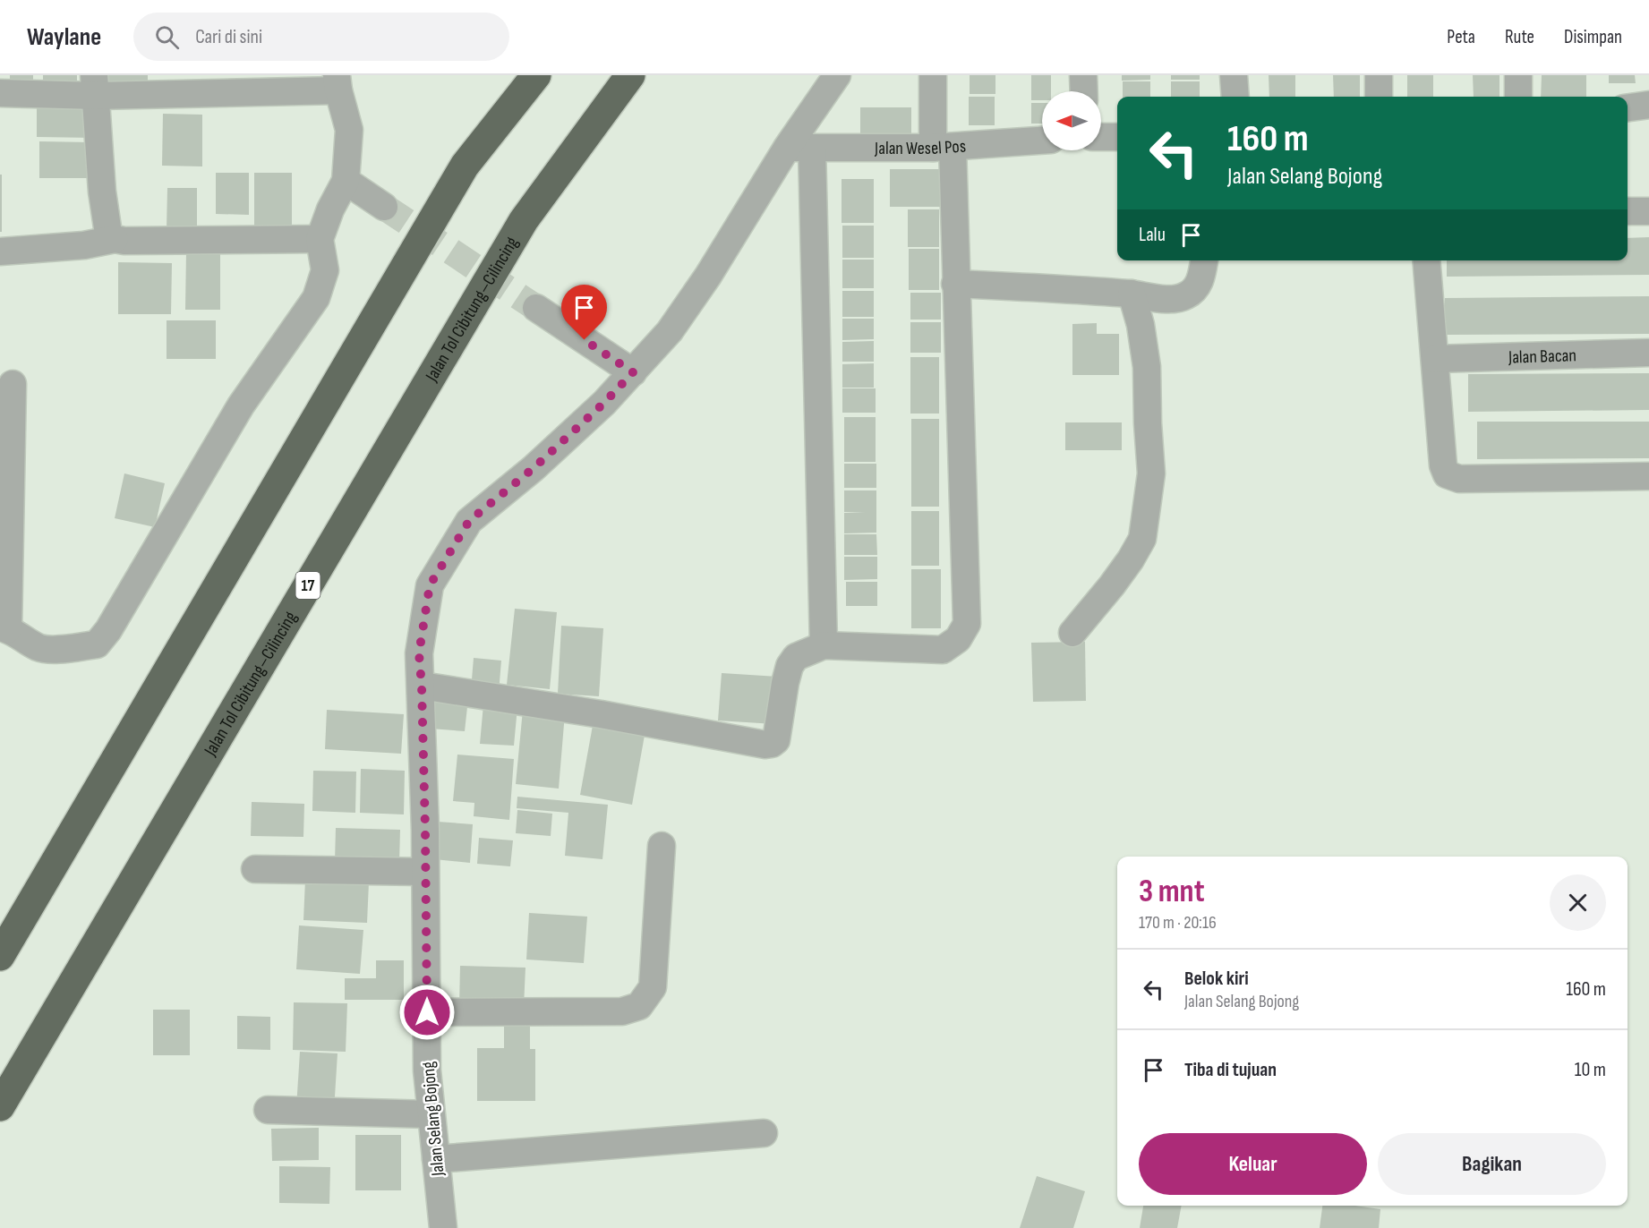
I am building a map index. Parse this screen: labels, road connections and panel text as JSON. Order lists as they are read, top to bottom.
{
  "streets": {
    "highway": ["Jalan Tol Cibitung–Cilincing", "17"],
    "street": ["Jalan Wesel Pos", "Jalan Bacan", "Jalan Selang Bojong"]
  },
  "crossings": [
    ["Jalan Wesel Pos", "Jalan Selang Bojong"]
  ],
  "north": "left",
  "page": {
    "header": "Waylane",
    "search": "Cari di sini",
    "nav": ["Peta", "Rute", "Disimpan"],
    "turn": ["160 m", "Jalan Selang Bojong"],
    "then": "Lalu",
    "heading": ["3 mnt", "170 m · 20:16"],
    "list": [
      {
        "name": "Belok kiri",
        "note": "Jalan Selang Bojong",
        "value": "160 m"
      },
      {
        "name": "Tiba di tujuan",
        "value": "10 m"
      }
    ],
    "buttons": ["Keluar", "Bagikan"]
  }
}
